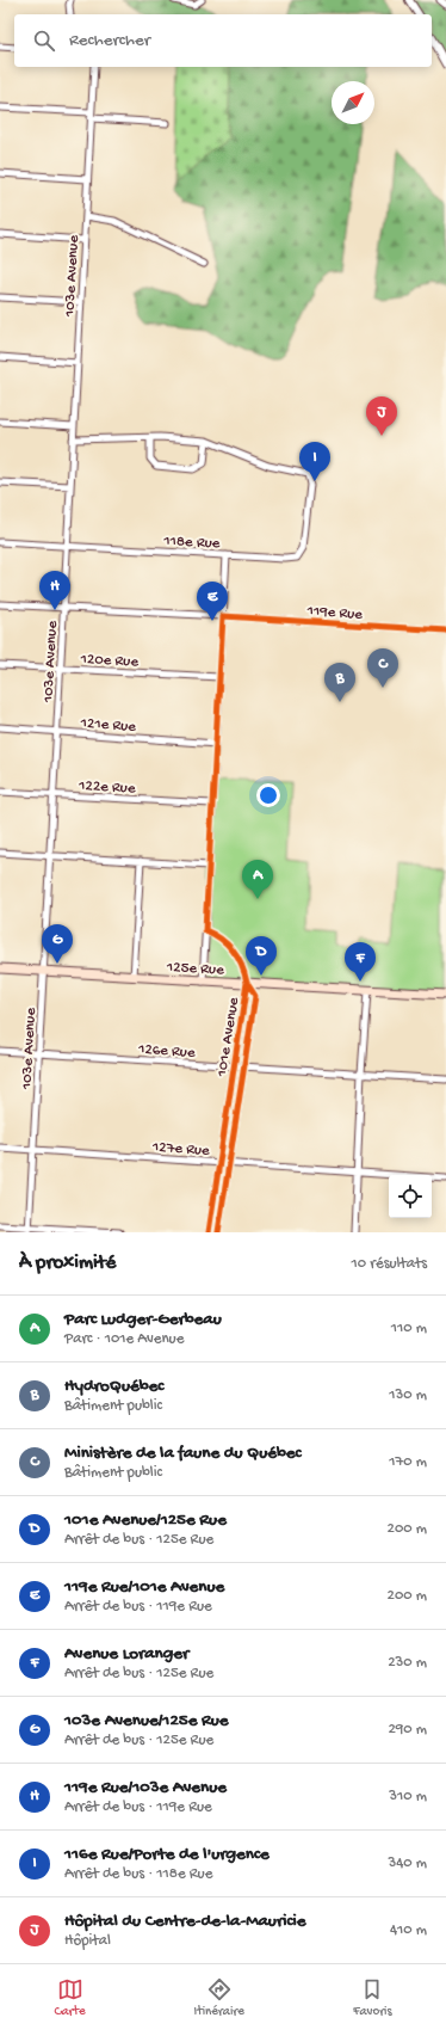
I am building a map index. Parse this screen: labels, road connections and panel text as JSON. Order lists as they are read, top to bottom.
{
  "streets": {
    "main road": ["125e Rue"],
    "street": [
      "103e Avenue",
      "118e Rue",
      "119e Rue",
      "120e Rue",
      "121e Rue",
      "122e Rue",
      "101e Avenue",
      "126e Rue",
      "127e Rue"
    ]
  },
  "crossings": [
    ["103e Avenue", "118e Rue"],
    ["103e Avenue", "119e Rue"],
    ["103e Avenue", "120e Rue"],
    ["103e Avenue", "121e Rue"],
    ["103e Avenue", "122e Rue"],
    ["103e Avenue", "125e Rue"],
    ["103e Avenue", "126e Rue"],
    ["103e Avenue", "127e Rue"],
    ["125e Rue", "101e Avenue"],
    ["101e Avenue", "126e Rue"],
    ["101e Avenue", "127e Rue"]
  ],
  "north": "top right",
  "page": {
    "search": "Rechercher",
    "pins": [
      "J",
      "I",
      "H",
      "E",
      "C",
      "B",
      "A",
      "G",
      "D",
      "F"
    ],
    "heading": ["À proximité", "10 résultats"],
    "list": [
      {
        "mark": "A",
        "name": "Parc Ludger-Gerbeau",
        "note": "Parc · 101e Avenue",
        "value": "110 m"
      },
      {
        "mark": "B",
        "name": "HydroQuébec",
        "note": "Bâtiment public",
        "value": "130 m"
      },
      {
        "mark": "C",
        "name": "Ministère de la faune du Québec",
        "note": "Bâtiment public",
        "value": "170 m"
      },
      {
        "mark": "D",
        "name": "101e Avenue/125e Rue",
        "note": "Arrêt de bus · 125e Rue",
        "value": "200 m"
      },
      {
        "mark": "E",
        "name": "119e Rue/101e Avenue",
        "note": "Arrêt de bus · 119e Rue",
        "value": "200 m"
      },
      {
        "mark": "F",
        "name": "Avenue Loranger",
        "note": "Arrêt de bus · 125e Rue",
        "value": "230 m"
      },
      {
        "mark": "G",
        "name": "103e Avenue/125e Rue",
        "note": "Arrêt de bus · 125e Rue",
        "value": "290 m"
      },
      {
        "mark": "H",
        "name": "119e Rue/103e Avenue",
        "note": "Arrêt de bus · 119e Rue",
        "value": "310 m"
      },
      {
        "mark": "I",
        "name": "116e Rue/Porte de l'urgence",
        "note": "Arrêt de bus · 118e Rue",
        "value": "340 m"
      },
      {
        "mark": "J",
        "name": "Hôpital du Centre-de-la-Mauricie",
        "note": "Hôpital",
        "value": "410 m"
      }
    ],
    "nav": ["Carte", "Itinéraire", "Favoris"]
  }
}
